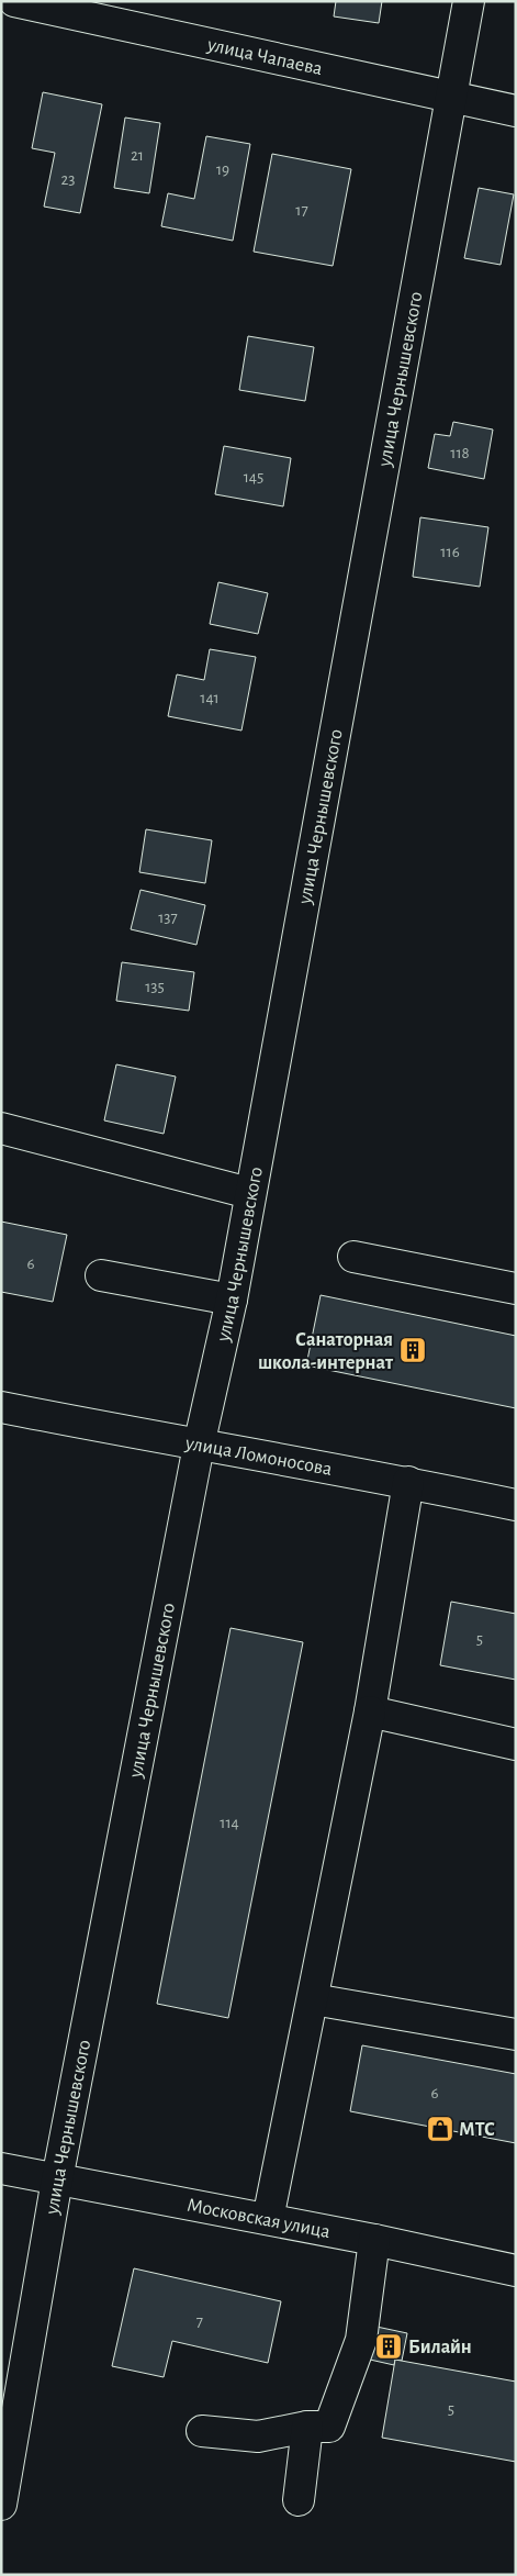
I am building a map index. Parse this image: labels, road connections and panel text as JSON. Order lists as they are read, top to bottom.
{
  "streets": {
    "street": [
      "улица Чапаева",
      "улица Чернышевского",
      "улица Ломоносова",
      "Московская улица"
    ]
  },
  "crossings": [
    ["улица Чапаева", "улица Чернышевского"],
    ["улица Чернышевского", "улица Ломоносова"],
    ["улица Чернышевского", "Московская улица"]
  ],
  "places": {
    "building": ["Санаторная школа-интернат", "Билайн"],
    "shop": ["МТС"]
  },
  "house_numbers": [
    "21",
    "19",
    "23",
    "17",
    "118",
    "145",
    "116",
    "141",
    "137",
    "135",
    "6",
    "5",
    "114",
    "6",
    "7",
    "5"
  ]
}
